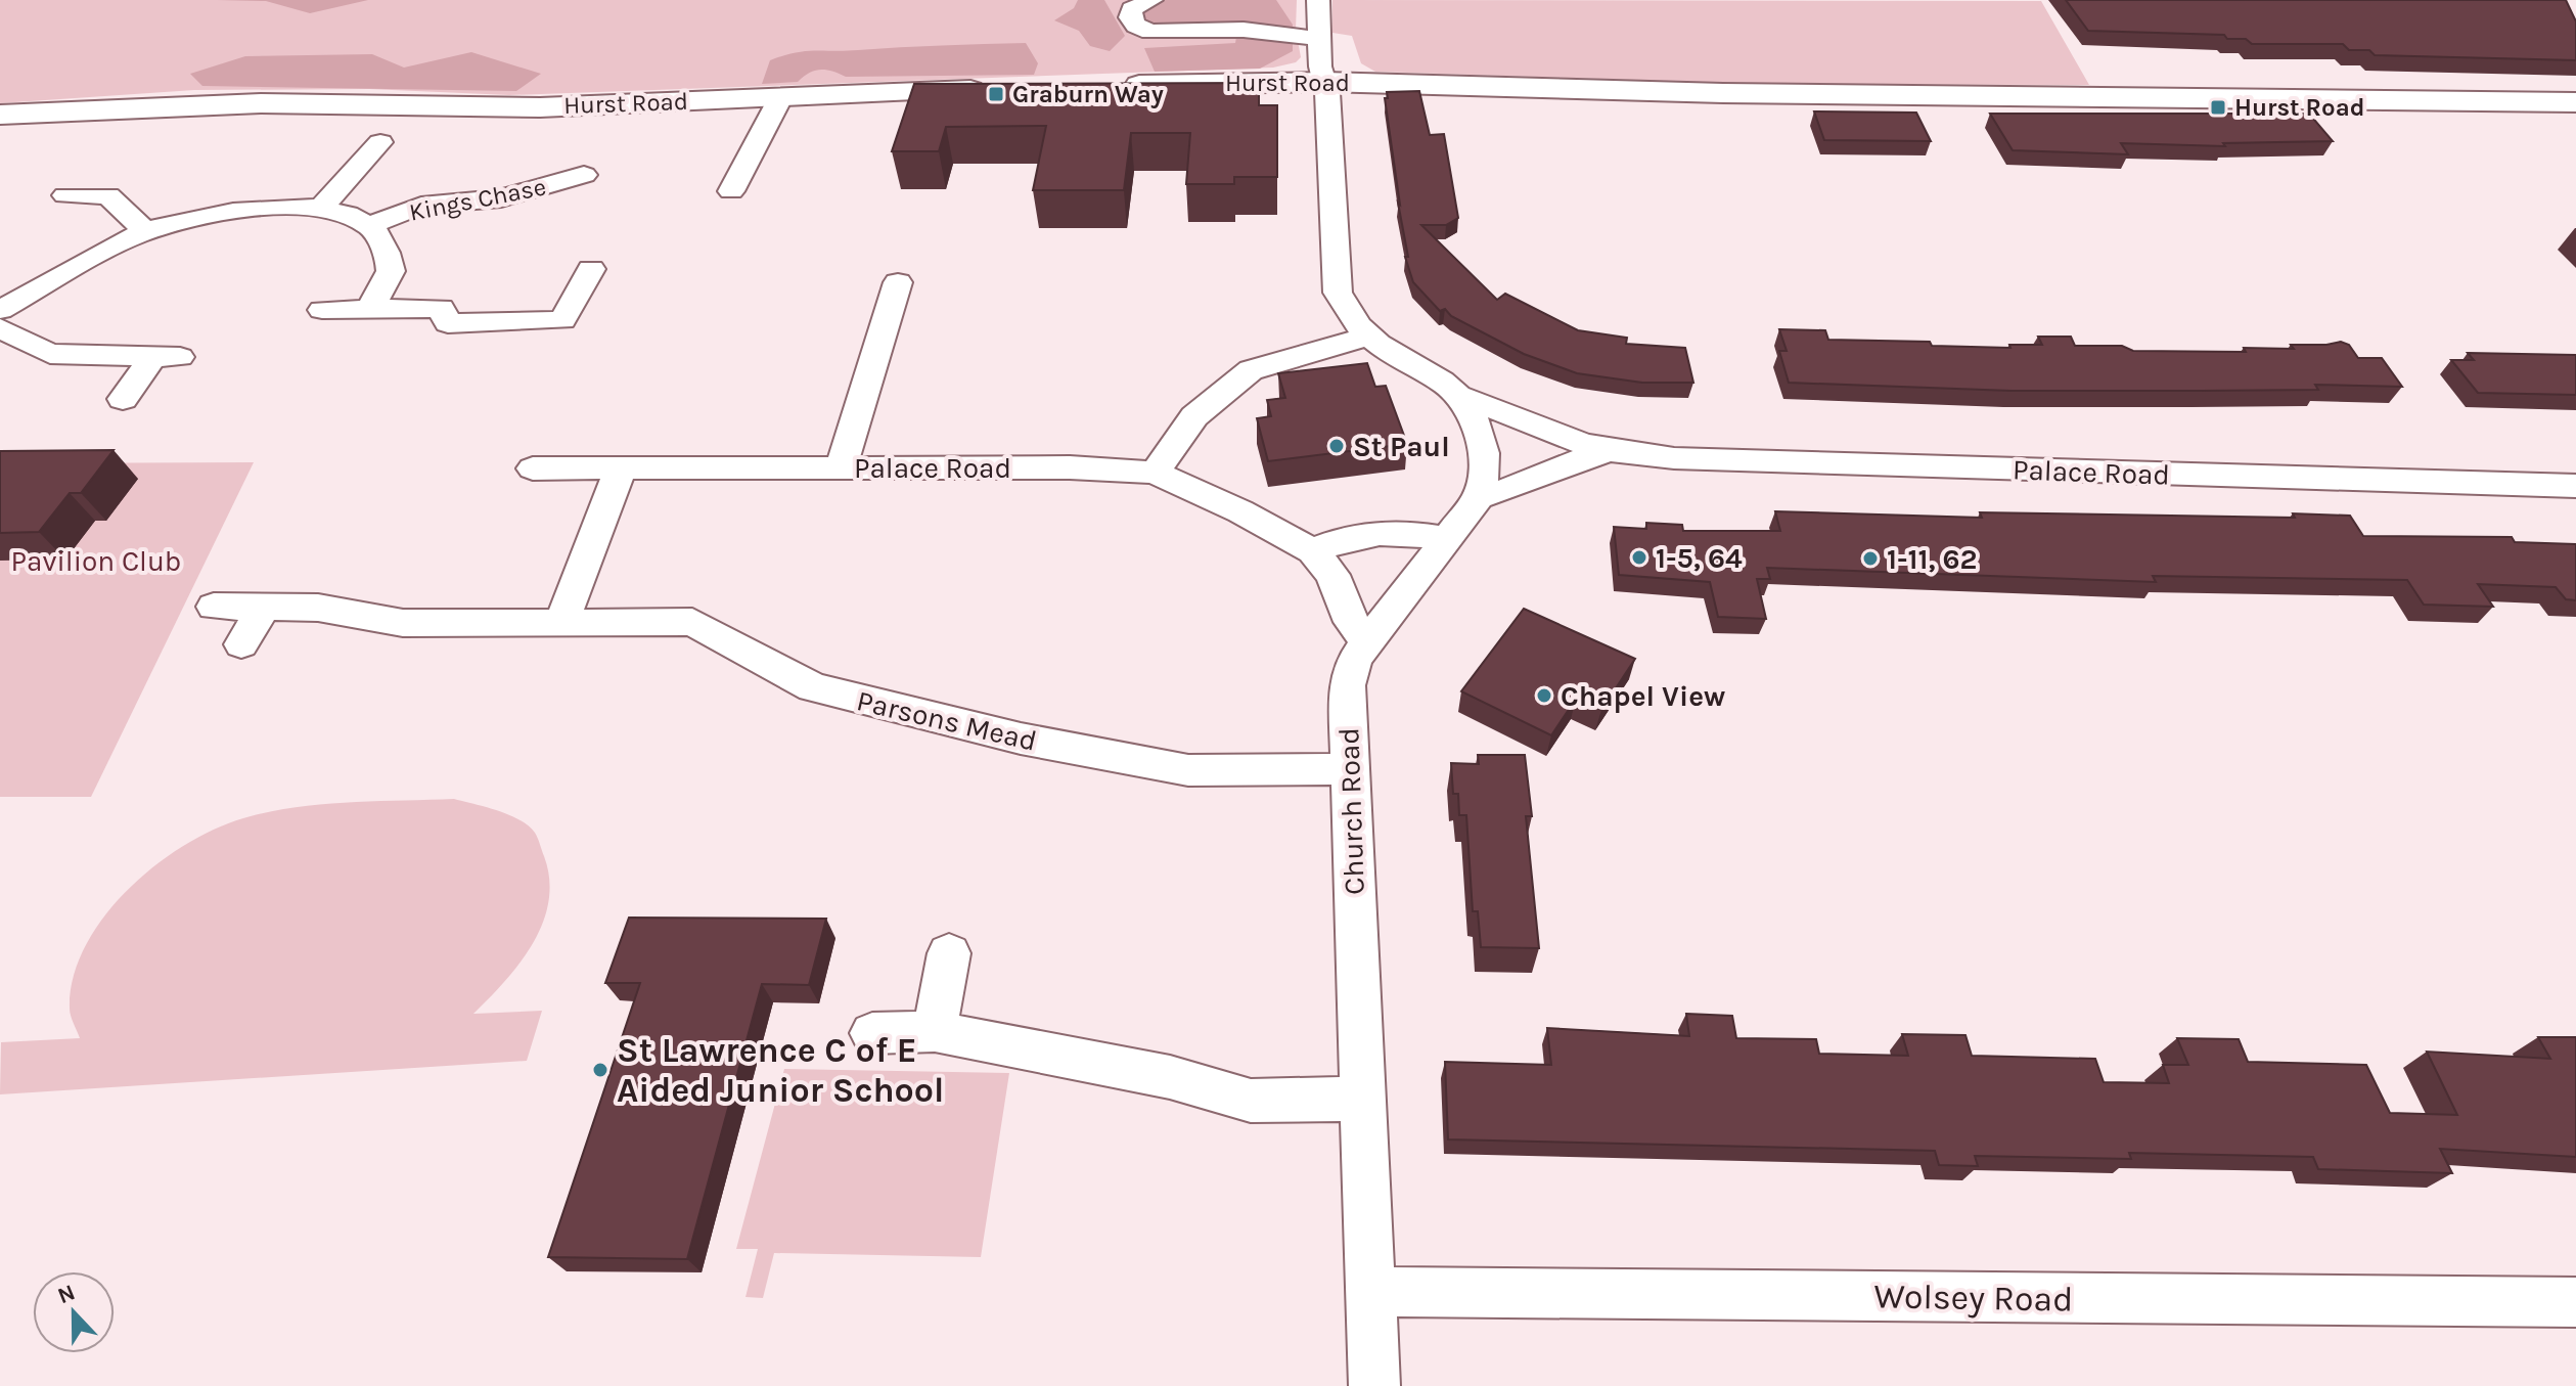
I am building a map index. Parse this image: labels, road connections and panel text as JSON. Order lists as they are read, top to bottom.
{
  "streets": {
    "main road": ["Hurst Road"],
    "street": [
      "Kings Chase",
      "Palace Road",
      "Parsons Mead",
      "Church Road",
      "Wolsey Road"
    ]
  },
  "crossings": [
    ["Hurst Road", "Church Road"],
    ["Palace Road", "Church Road"],
    ["Parsons Mead", "Church Road"],
    ["Church Road", "Wolsey Road"]
  ],
  "parks": ["Pavilion Club"],
  "places": {
    "transit": ["Graburn Way", "Hurst Road"],
    "other": [
      "St Paul",
      "1-5, 64",
      "1-11, 62",
      "Chapel View",
      "St Lawrence C of E Aided Junior School"
    ]
  },
  "north": "top"
}
